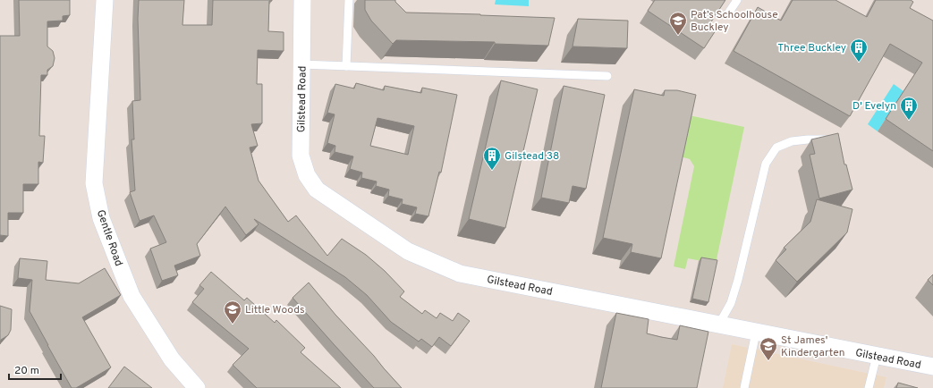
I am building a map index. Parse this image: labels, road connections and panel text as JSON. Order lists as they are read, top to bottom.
{
  "streets": {
    "street": ["Gilstead Road", "Gentle Road"]
  },
  "places": {
    "school or university": ["Pat’s Schoolhouse Buckley", "Little Woods", "St James' Kindergarten"],
    "building": ["Three Buckley", "D' Evelyn", "Gilstead 38"]
  },
  "scale_bar": "20 m"
}
